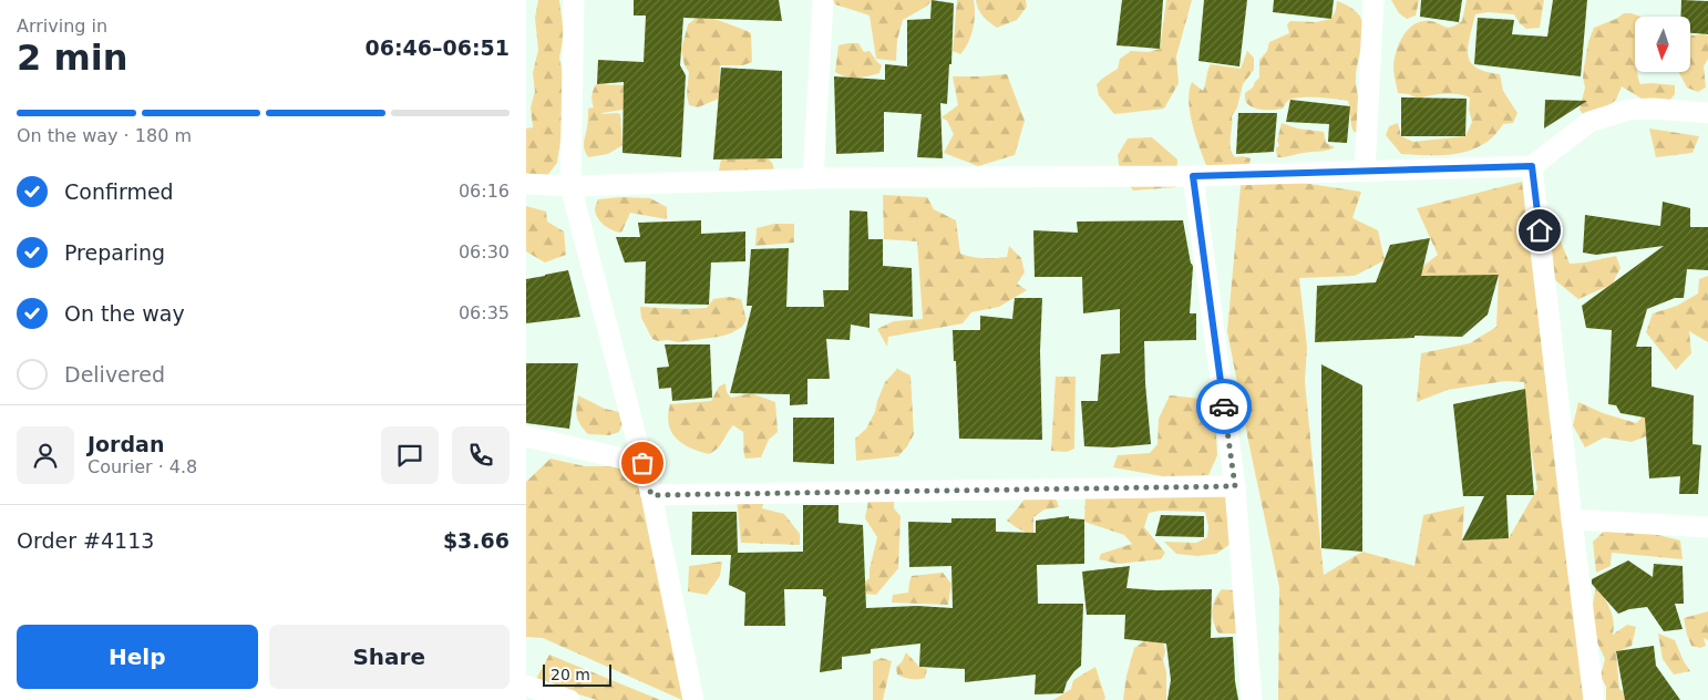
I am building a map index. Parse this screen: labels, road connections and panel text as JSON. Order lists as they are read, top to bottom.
{
  "scale_bar": "20 m",
  "north": "bottom",
  "page": {
    "heading": ["2 min", "Arriving in", "06:46–06:51"],
    "panel": [
      "Jordan",
      "Courier · 4.8",
      "Order #4113",
      "$3.66"
    ],
    "bar": "On the way · 180 m",
    "list": [
      ["Confirmed", "06:16"],
      ["Preparing", "06:30"],
      ["On the way", "06:35"],
      "Delivered"
    ],
    "buttons": ["Help", "Share"],
    "scale": "20 m"
  }
}
